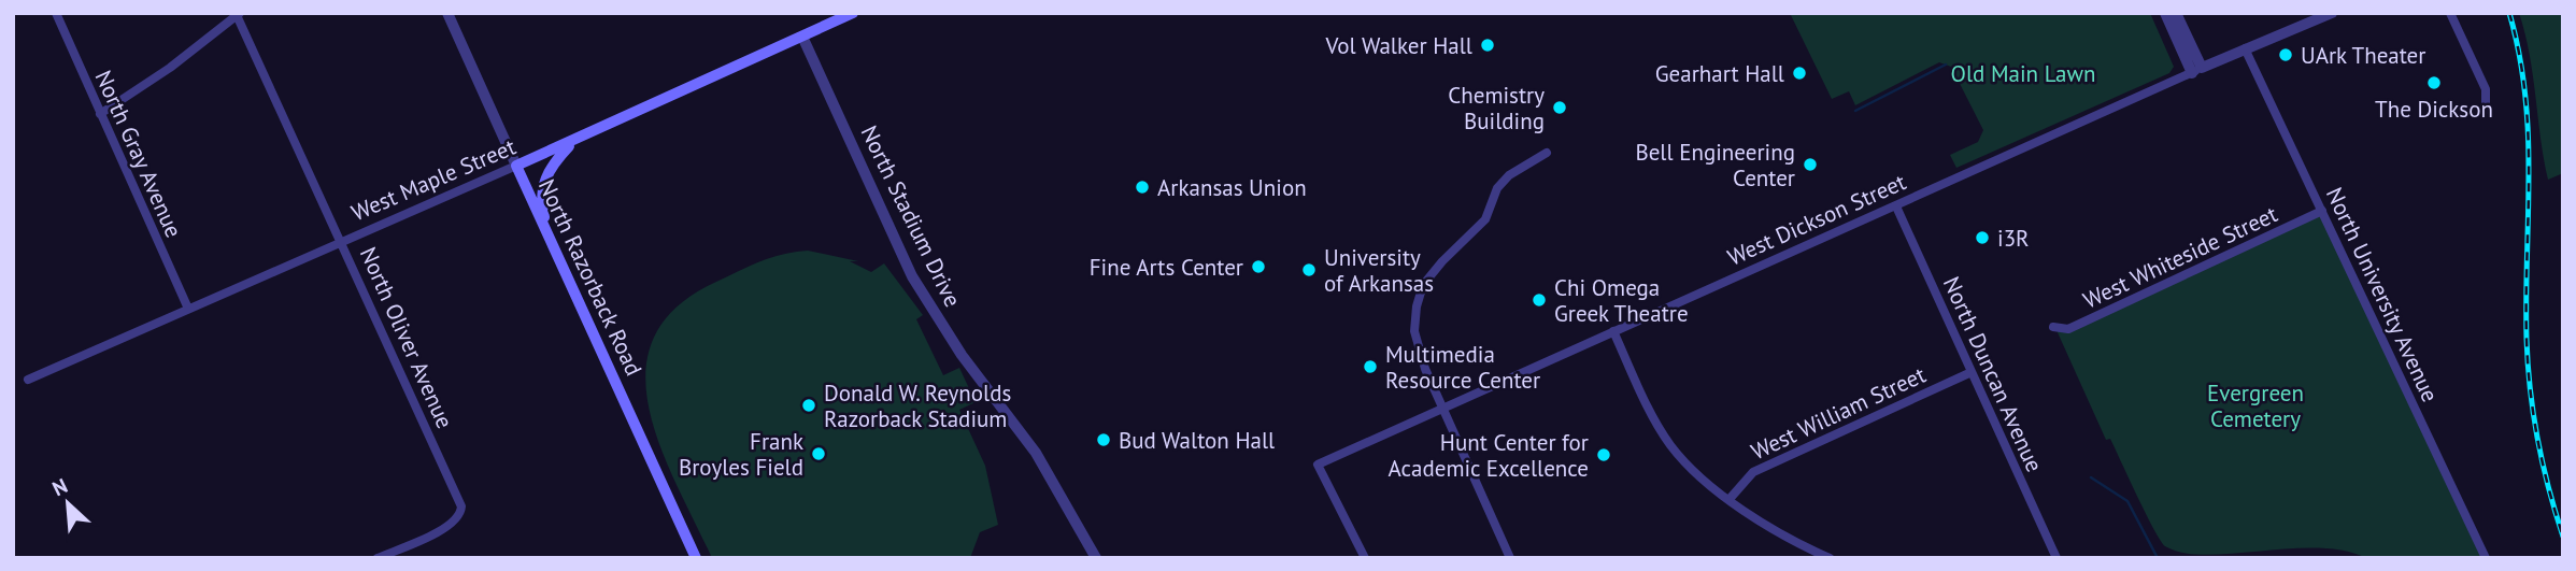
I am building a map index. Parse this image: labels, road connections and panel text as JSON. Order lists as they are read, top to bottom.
{
  "streets": {
    "main road": ["West Maple Street", "North Razorback Road"],
    "street": [
      "North Gray Avenue",
      "North Stadium Drive",
      "West Dickson Street",
      "West Whiteside Street",
      "North University Avenue",
      "North Oliver Avenue",
      "North Duncan Avenue",
      "West William Street"
    ]
  },
  "crossings": [
    ["North Gray Avenue", "West Maple Street"],
    ["West Maple Street", "North Stadium Drive"],
    ["West Maple Street", "North Razorback Road"],
    ["West Maple Street", "North Oliver Avenue"],
    ["West Dickson Street", "North University Avenue"],
    ["West Dickson Street", "North Duncan Avenue"],
    ["West Whiteside Street", "North University Avenue"],
    ["North Duncan Avenue", "West William Street"]
  ],
  "parks": ["Old Main Lawn", "Evergreen Cemetery"],
  "places": [
    "Vol Walker Hall",
    "UArk Theater",
    "Gearhart Hall",
    "The Dickson",
    "Chemistry Building",
    "Bell Engineering Center",
    "Arkansas Union",
    "i3R",
    "Fine Arts Center",
    "University of Arkansas",
    "Chi Omega Greek Theatre",
    "Multimedia Resource Center",
    "Donald W. Reynolds Razorback Stadium",
    "Bud Walton Hall",
    "Frank Broyles Field",
    "Hunt Center for Academic Excellence"
  ],
  "north": "top left"
}
